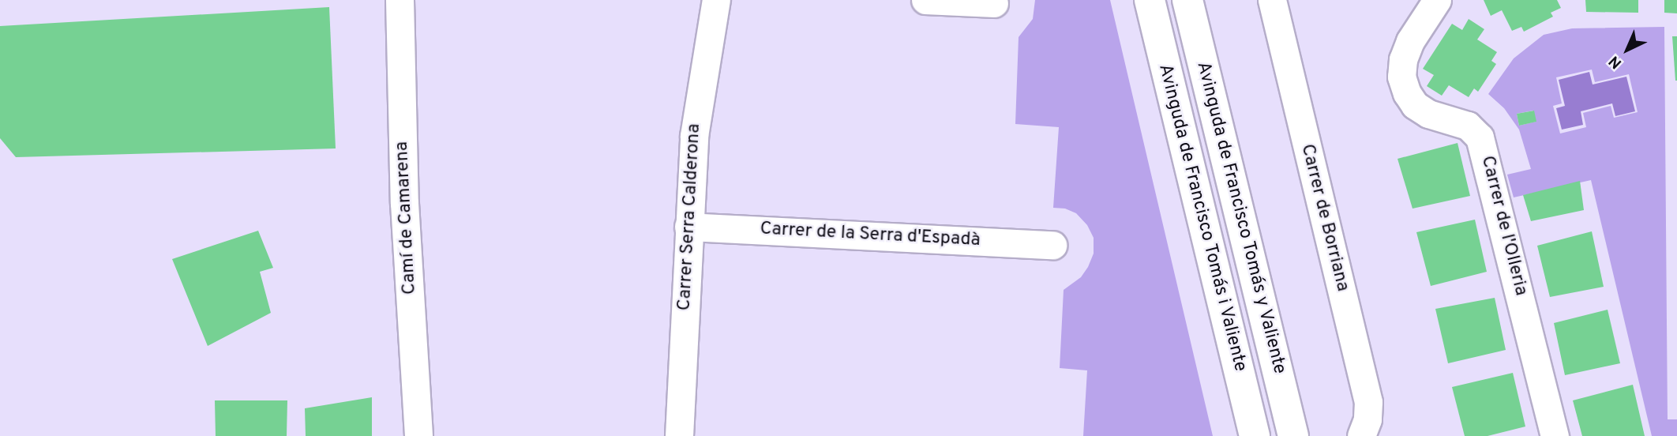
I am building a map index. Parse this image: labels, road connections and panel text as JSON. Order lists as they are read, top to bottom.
{
  "streets": {
    "main road": ["Avinguda de Francisco Tomás i Valiente", "Avinguda de Francisco Tomás y Valiente"],
    "street": [
      "Carrer Serra Calderona",
      "Camí de Camarena",
      "Carrer de Borriana",
      "Carrer de l'Olleria",
      "Carrer de la Serra d'Espadà"
    ]
  },
  "crossings": [
    ["Carrer Serra Calderona", "Carrer de la Serra d'Espadà"]
  ],
  "north": "bottom left"
}
